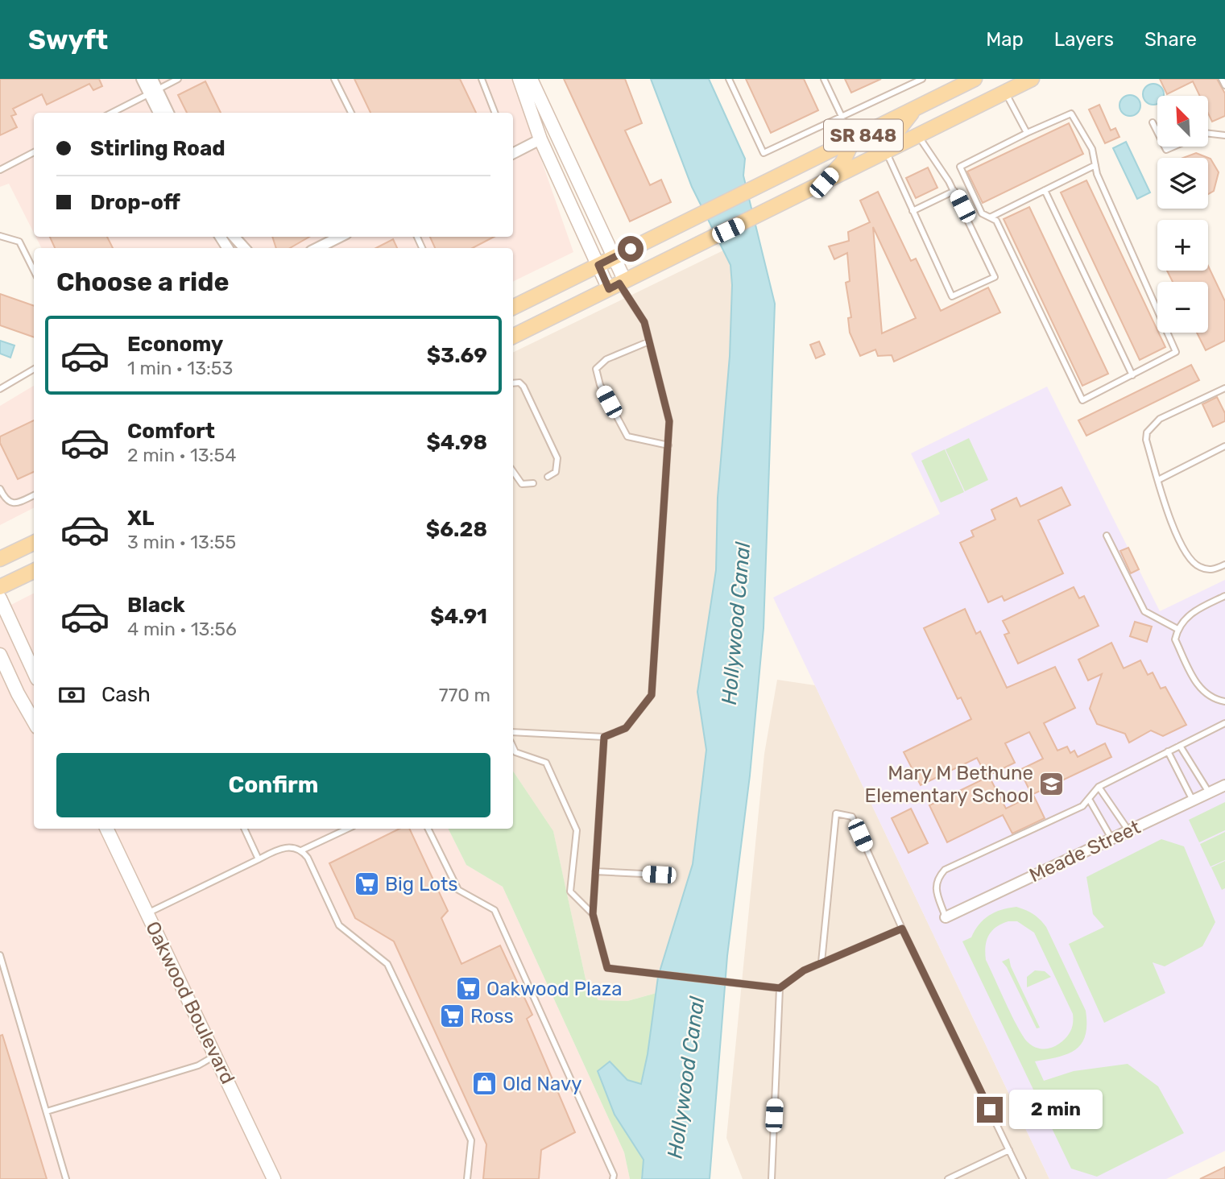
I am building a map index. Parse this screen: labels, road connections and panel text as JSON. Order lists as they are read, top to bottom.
{
  "streets": {
    "main road": ["SR 848"],
    "street": ["Meade Street", "Oakwood Boulevard"]
  },
  "water": ["Hollywood Canal"],
  "places": {
    "school or university": ["Mary M Bethune Elementary School"],
    "supermarket": ["Big Lots", "Oakwood Plaza", "Ross"],
    "shop": ["Old Navy"]
  },
  "north": "top left",
  "page": {
    "header": "Swyft",
    "nav": ["Map", "Layers", "Share"],
    "map_buttons": ["+", "−"],
    "banner": ["Stirling Road", "Drop-off"],
    "heading": "Choose a ride",
    "list": [
      {
        "name": "Economy",
        "note": "1 min · 13:53",
        "value": "$3.69"
      },
      {
        "name": "Comfort",
        "note": "2 min · 13:54",
        "value": "$4.98"
      },
      {
        "name": "XL",
        "note": "3 min · 13:55",
        "value": "$6.28"
      },
      {
        "name": "Black",
        "note": "4 min · 13:56",
        "value": "$4.91"
      }
    ],
    "pay": ["Cash", "770 m"],
    "buttons": "Confirm",
    "bubble": "2 min"
  }
}
